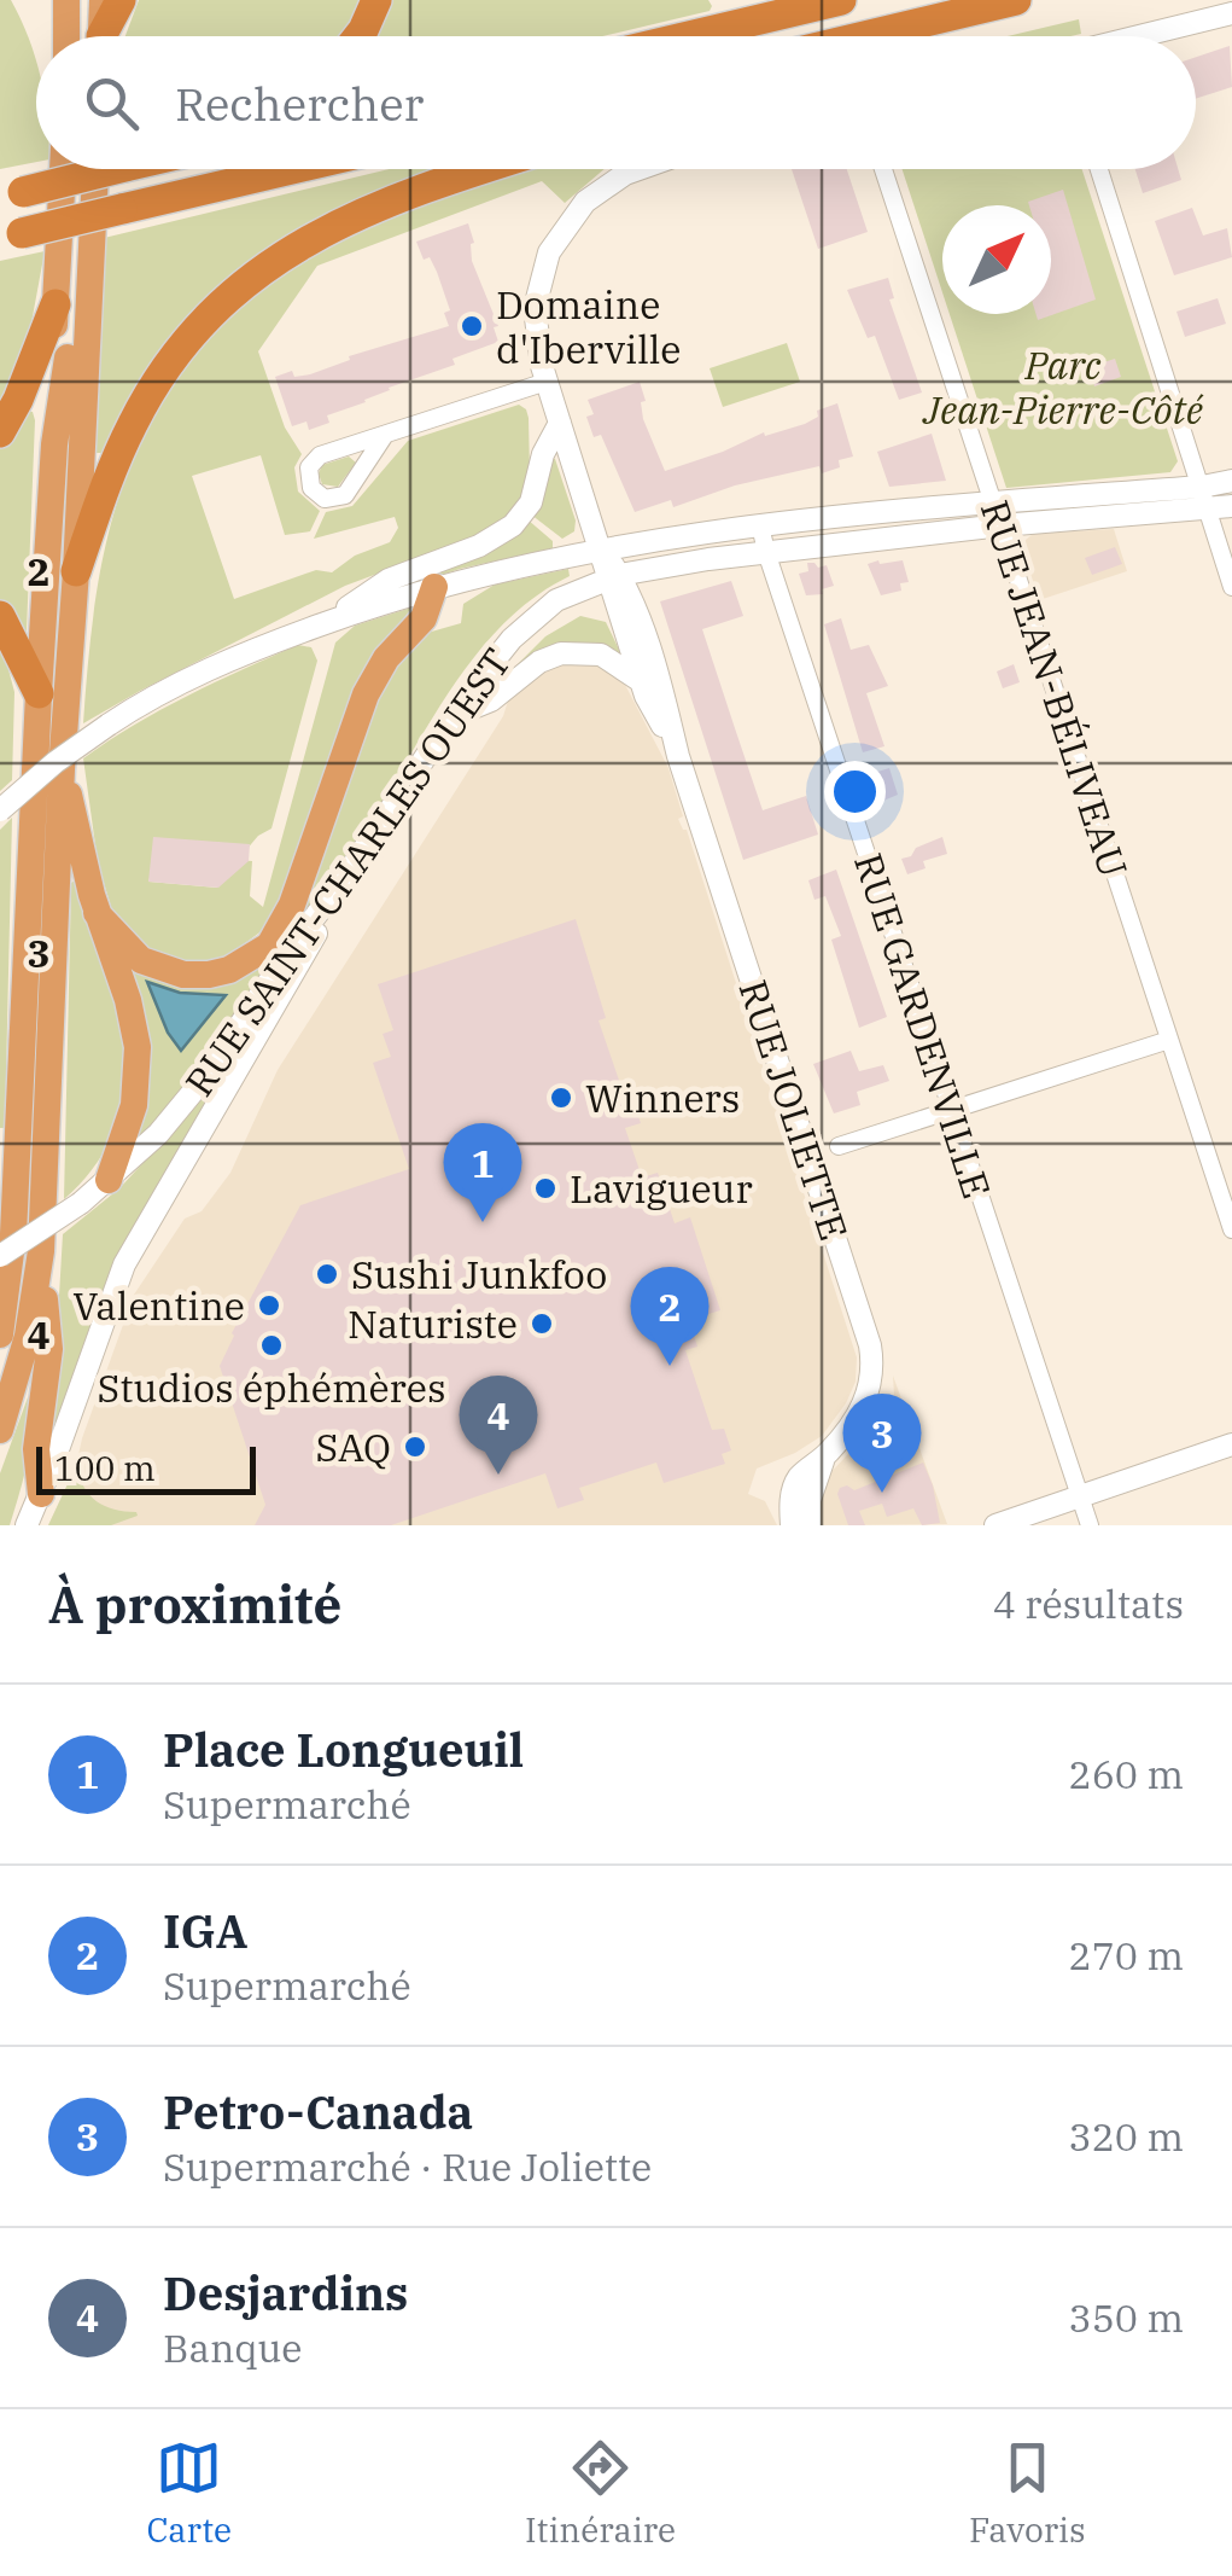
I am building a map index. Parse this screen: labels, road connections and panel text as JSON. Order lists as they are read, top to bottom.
{
  "streets": {
    "street": [
      "RUE JEAN-BÉLIVEAU",
      "RUE SAINT-CHARLES OUEST",
      "RUE GARDENVILLE",
      "RUE JOLIETTE"
    ]
  },
  "crossings": [
    ["RUE JEAN-BÉLIVEAU", "RUE SAINT-CHARLES OUEST"],
    ["RUE SAINT-CHARLES OUEST", "RUE GARDENVILLE"],
    ["RUE SAINT-CHARLES OUEST", "RUE JOLIETTE"]
  ],
  "parks": ["Parc Jean-Pierre-Côté"],
  "places": [
    "Domaine d'Iberville",
    "Winners",
    "Lavigueur",
    "Sushi Junkfoo",
    "Valentine",
    "Naturiste",
    "Studios éphémères",
    "SAQ"
  ],
  "scale_bar": "100 m",
  "north": "top right",
  "page": {
    "search": "Rechercher",
    "pins": [
      "1",
      "2",
      "4",
      "3"
    ],
    "scale": "100 m",
    "heading": ["À proximité", "4 résultats"],
    "list": [
      {
        "mark": "1",
        "name": "Place Longueuil",
        "note": "Supermarché",
        "value": "260 m"
      },
      {
        "mark": "2",
        "name": "IGA",
        "note": "Supermarché",
        "value": "270 m"
      },
      {
        "mark": "3",
        "name": "Petro-Canada",
        "note": "Supermarché · Rue Joliette",
        "value": "320 m"
      },
      {
        "mark": "4",
        "name": "Desjardins",
        "note": "Banque",
        "value": "350 m"
      }
    ],
    "nav": ["Carte", "Itinéraire", "Favoris"]
  },
  "grid": {
    "rows": ["2", "3", "4"]
  }
}
